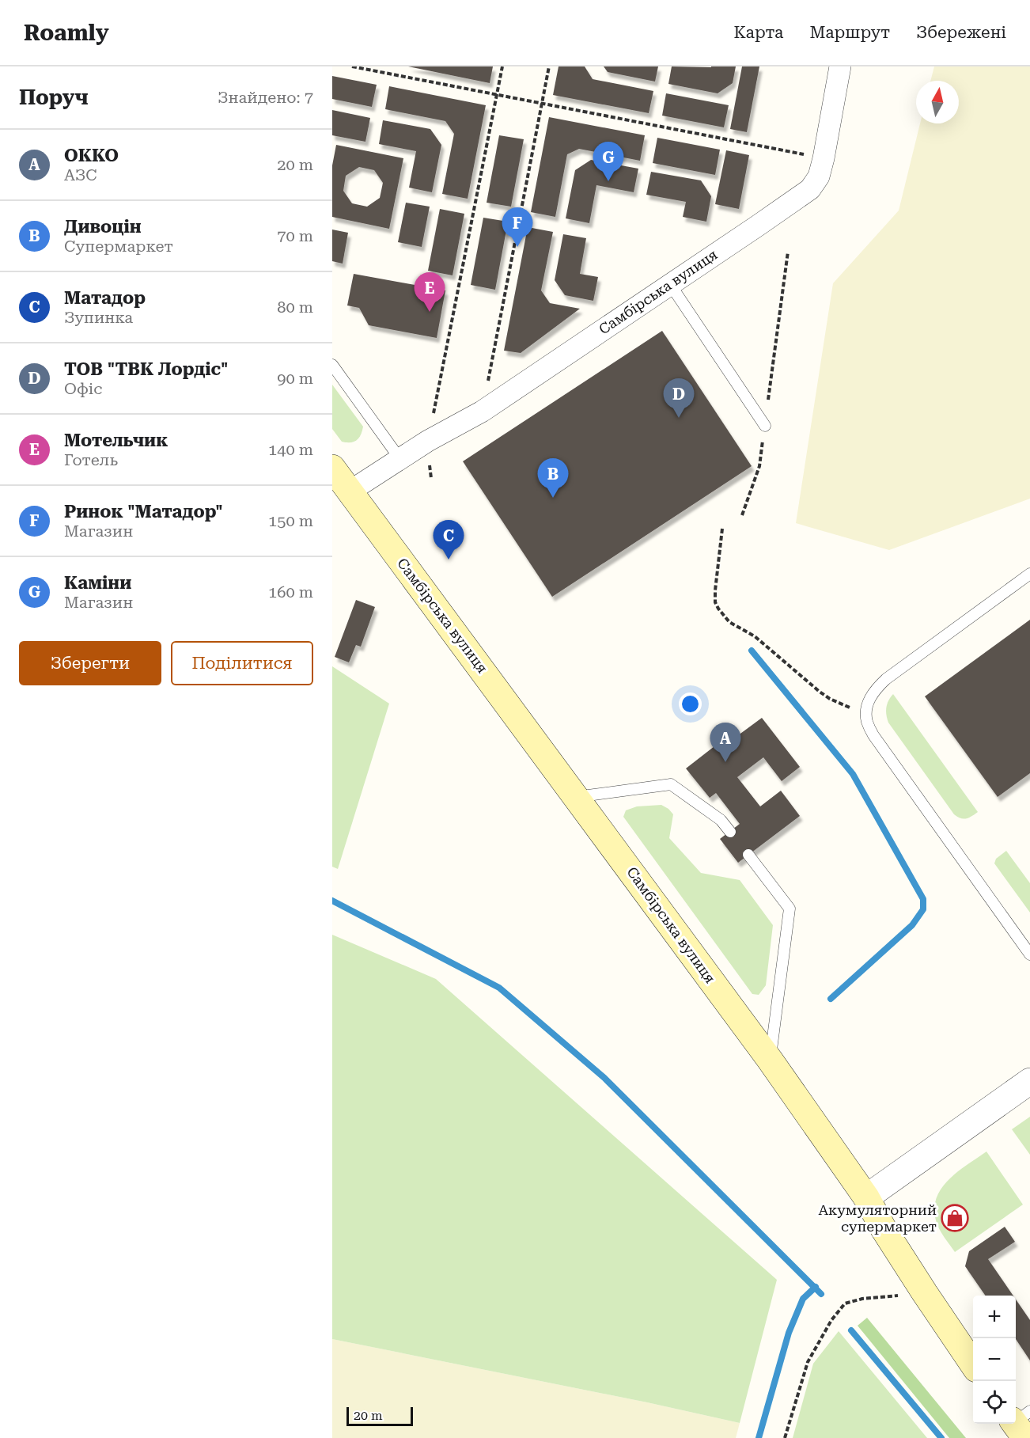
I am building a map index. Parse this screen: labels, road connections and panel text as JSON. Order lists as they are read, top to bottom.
{
  "streets": {
    "main road": ["Самбірська вулиця"]
  },
  "places": {
    "shop": ["Акумуляторний супермаркет"]
  },
  "scale_bar": "20 m",
  "north": "top",
  "page": {
    "header": "Roamly",
    "nav": ["Карта", "Маршрут", "Збережені"],
    "heading": ["Поруч", "Знайдено: 7"],
    "list": [
      {
        "mark": "A",
        "name": "ОККО",
        "note": "АЗС",
        "value": "20 m"
      },
      {
        "mark": "B",
        "name": "Дивоцін",
        "note": "Супермаркет",
        "value": "70 m"
      },
      {
        "mark": "C",
        "name": "Матадор",
        "note": "Зупинка",
        "value": "80 m"
      },
      {
        "mark": "D",
        "name": "ТОВ \"ТВК Лордіс\"",
        "note": "Офіс",
        "value": "90 m"
      },
      {
        "mark": "E",
        "name": "Мотельчик",
        "note": "Готель",
        "value": "140 m"
      },
      {
        "mark": "F",
        "name": "Ринок \"Матадор\"",
        "note": "Магазин",
        "value": "150 m"
      },
      {
        "mark": "G",
        "name": "Каміни",
        "note": "Магазин",
        "value": "160 m"
      }
    ],
    "pins": [
      "G",
      "F",
      "E",
      "D",
      "B",
      "C",
      "A"
    ],
    "buttons": ["Зберегти", "Поділитися"],
    "map_buttons": ["+", "−"],
    "scale": "20 m"
  }
}
